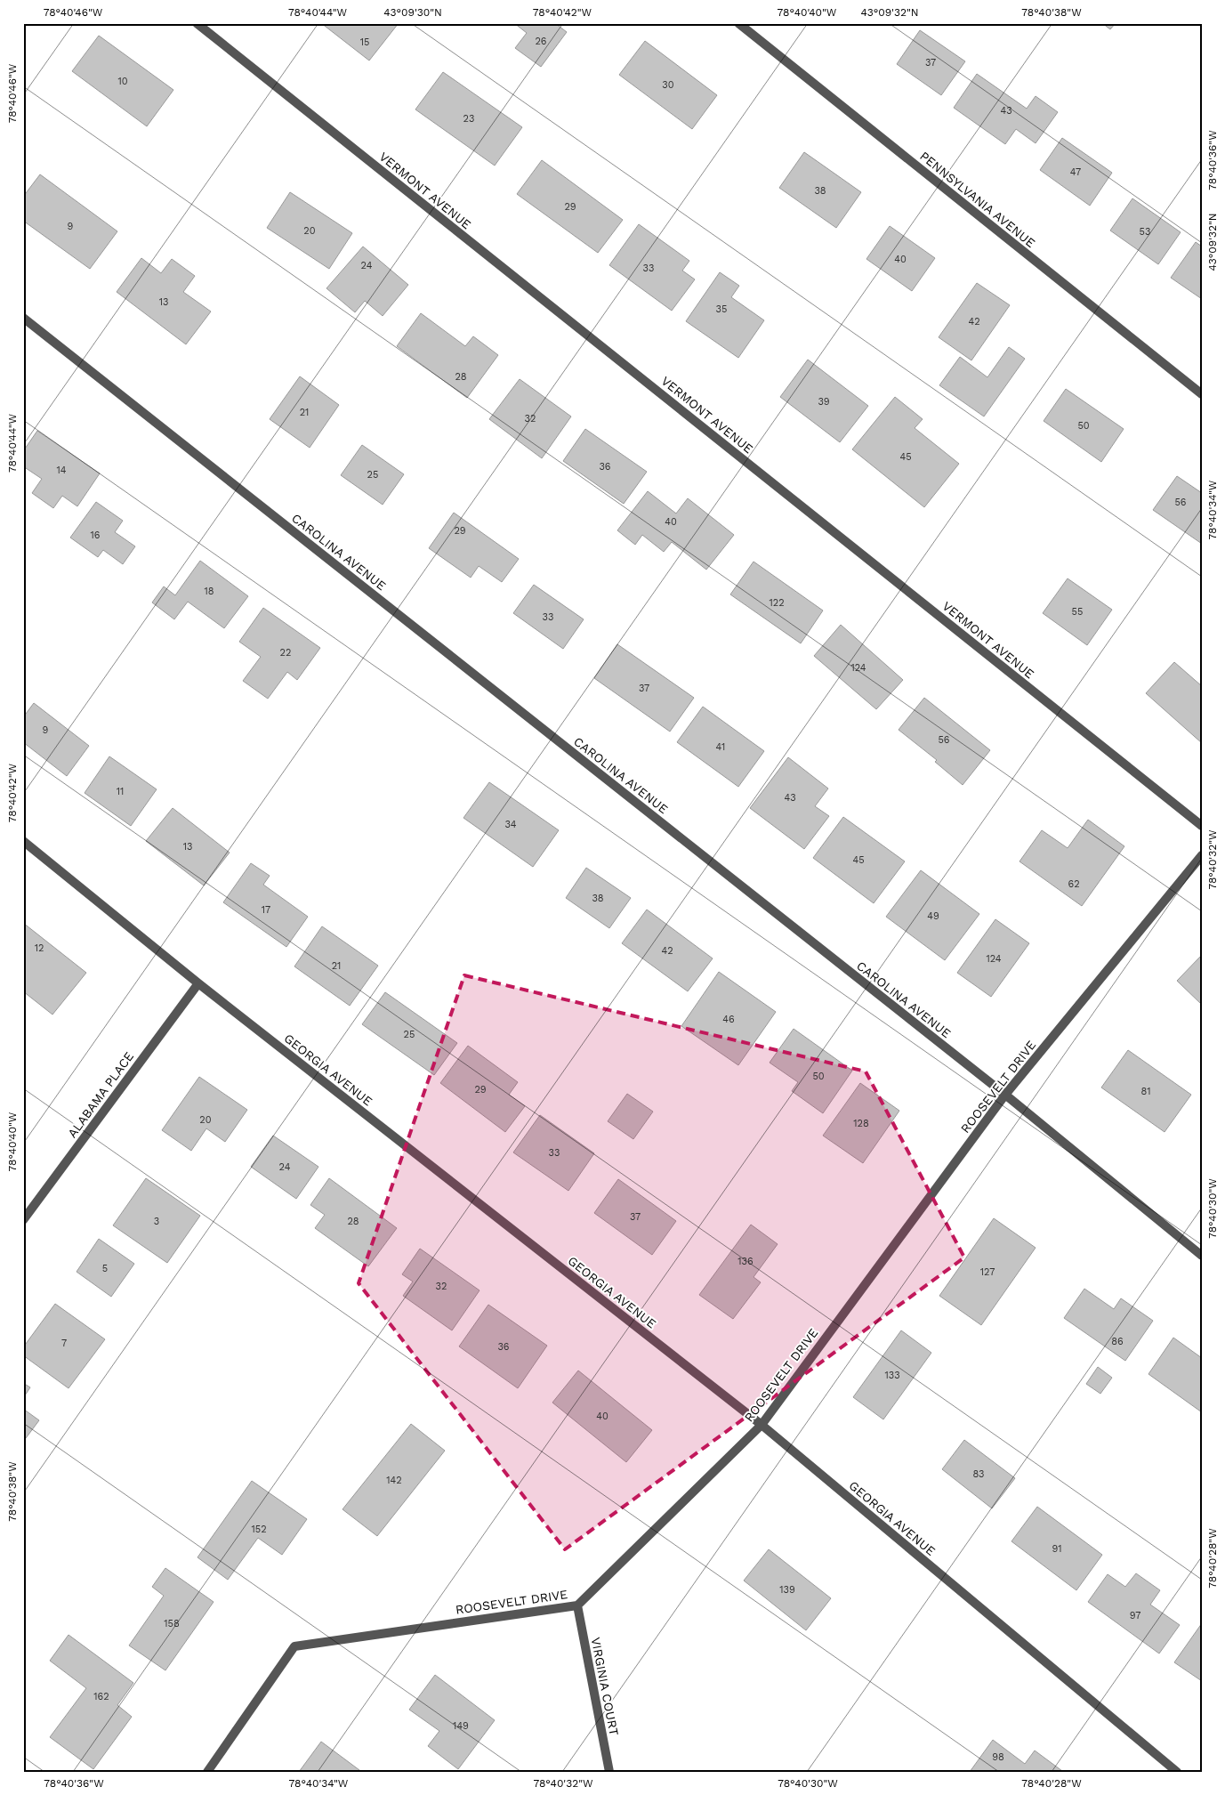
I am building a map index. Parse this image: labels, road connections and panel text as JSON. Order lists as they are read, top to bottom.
{
  "streets": {
    "street": [
      "VERMONT AVENUE",
      "PENNSYLVANIA AVENUE",
      "CAROLINA AVENUE",
      "GEORGIA AVENUE",
      "ROOSEVELT DRIVE",
      "ALABAMA PLACE",
      "VIRGINIA COURT"
    ]
  },
  "crossings": [
    ["CAROLINA AVENUE", "ROOSEVELT DRIVE"],
    ["GEORGIA AVENUE", "ROOSEVELT DRIVE"],
    ["GEORGIA AVENUE", "ALABAMA PLACE"],
    ["ROOSEVELT DRIVE", "VIRGINIA COURT"]
  ],
  "house_numbers": [
    "26",
    "15",
    "37",
    "10",
    "30",
    "43",
    "23",
    "47",
    "38",
    "29",
    "9",
    "20",
    "53",
    "40",
    "24",
    "33",
    "13",
    "35",
    "42",
    "28",
    "39",
    "21",
    "32",
    "50",
    "45",
    "36",
    "14",
    "25",
    "56",
    "40",
    "29",
    "16",
    "18",
    "122",
    "55",
    "33",
    "22",
    "124",
    "37",
    "9",
    "56",
    "41",
    "11",
    "43",
    "34",
    "13",
    "45",
    "62",
    "38",
    "17",
    "49",
    "12",
    "42",
    "124",
    "21",
    "46",
    "25",
    "50",
    "29",
    "81",
    "20",
    "128",
    "33",
    "24",
    "37",
    "3",
    "28",
    "136",
    "5",
    "127",
    "32",
    "86",
    "7",
    "36",
    "133",
    "40",
    "83",
    "142",
    "152",
    "91",
    "139",
    "97",
    "158",
    "162",
    "149",
    "98"
  ],
  "coordinates": [
    "78°40'46\"W",
    "78°40'44\"W",
    "43°09'30\"N",
    "78°40'42\"W",
    "78°40'40\"W",
    "43°09'32\"N",
    "78°40'38\"W",
    "78°40'36\"W",
    "78°40'34\"W",
    "78°40'32\"W",
    "78°40'30\"W",
    "78°40'28\"W"
  ]
}
